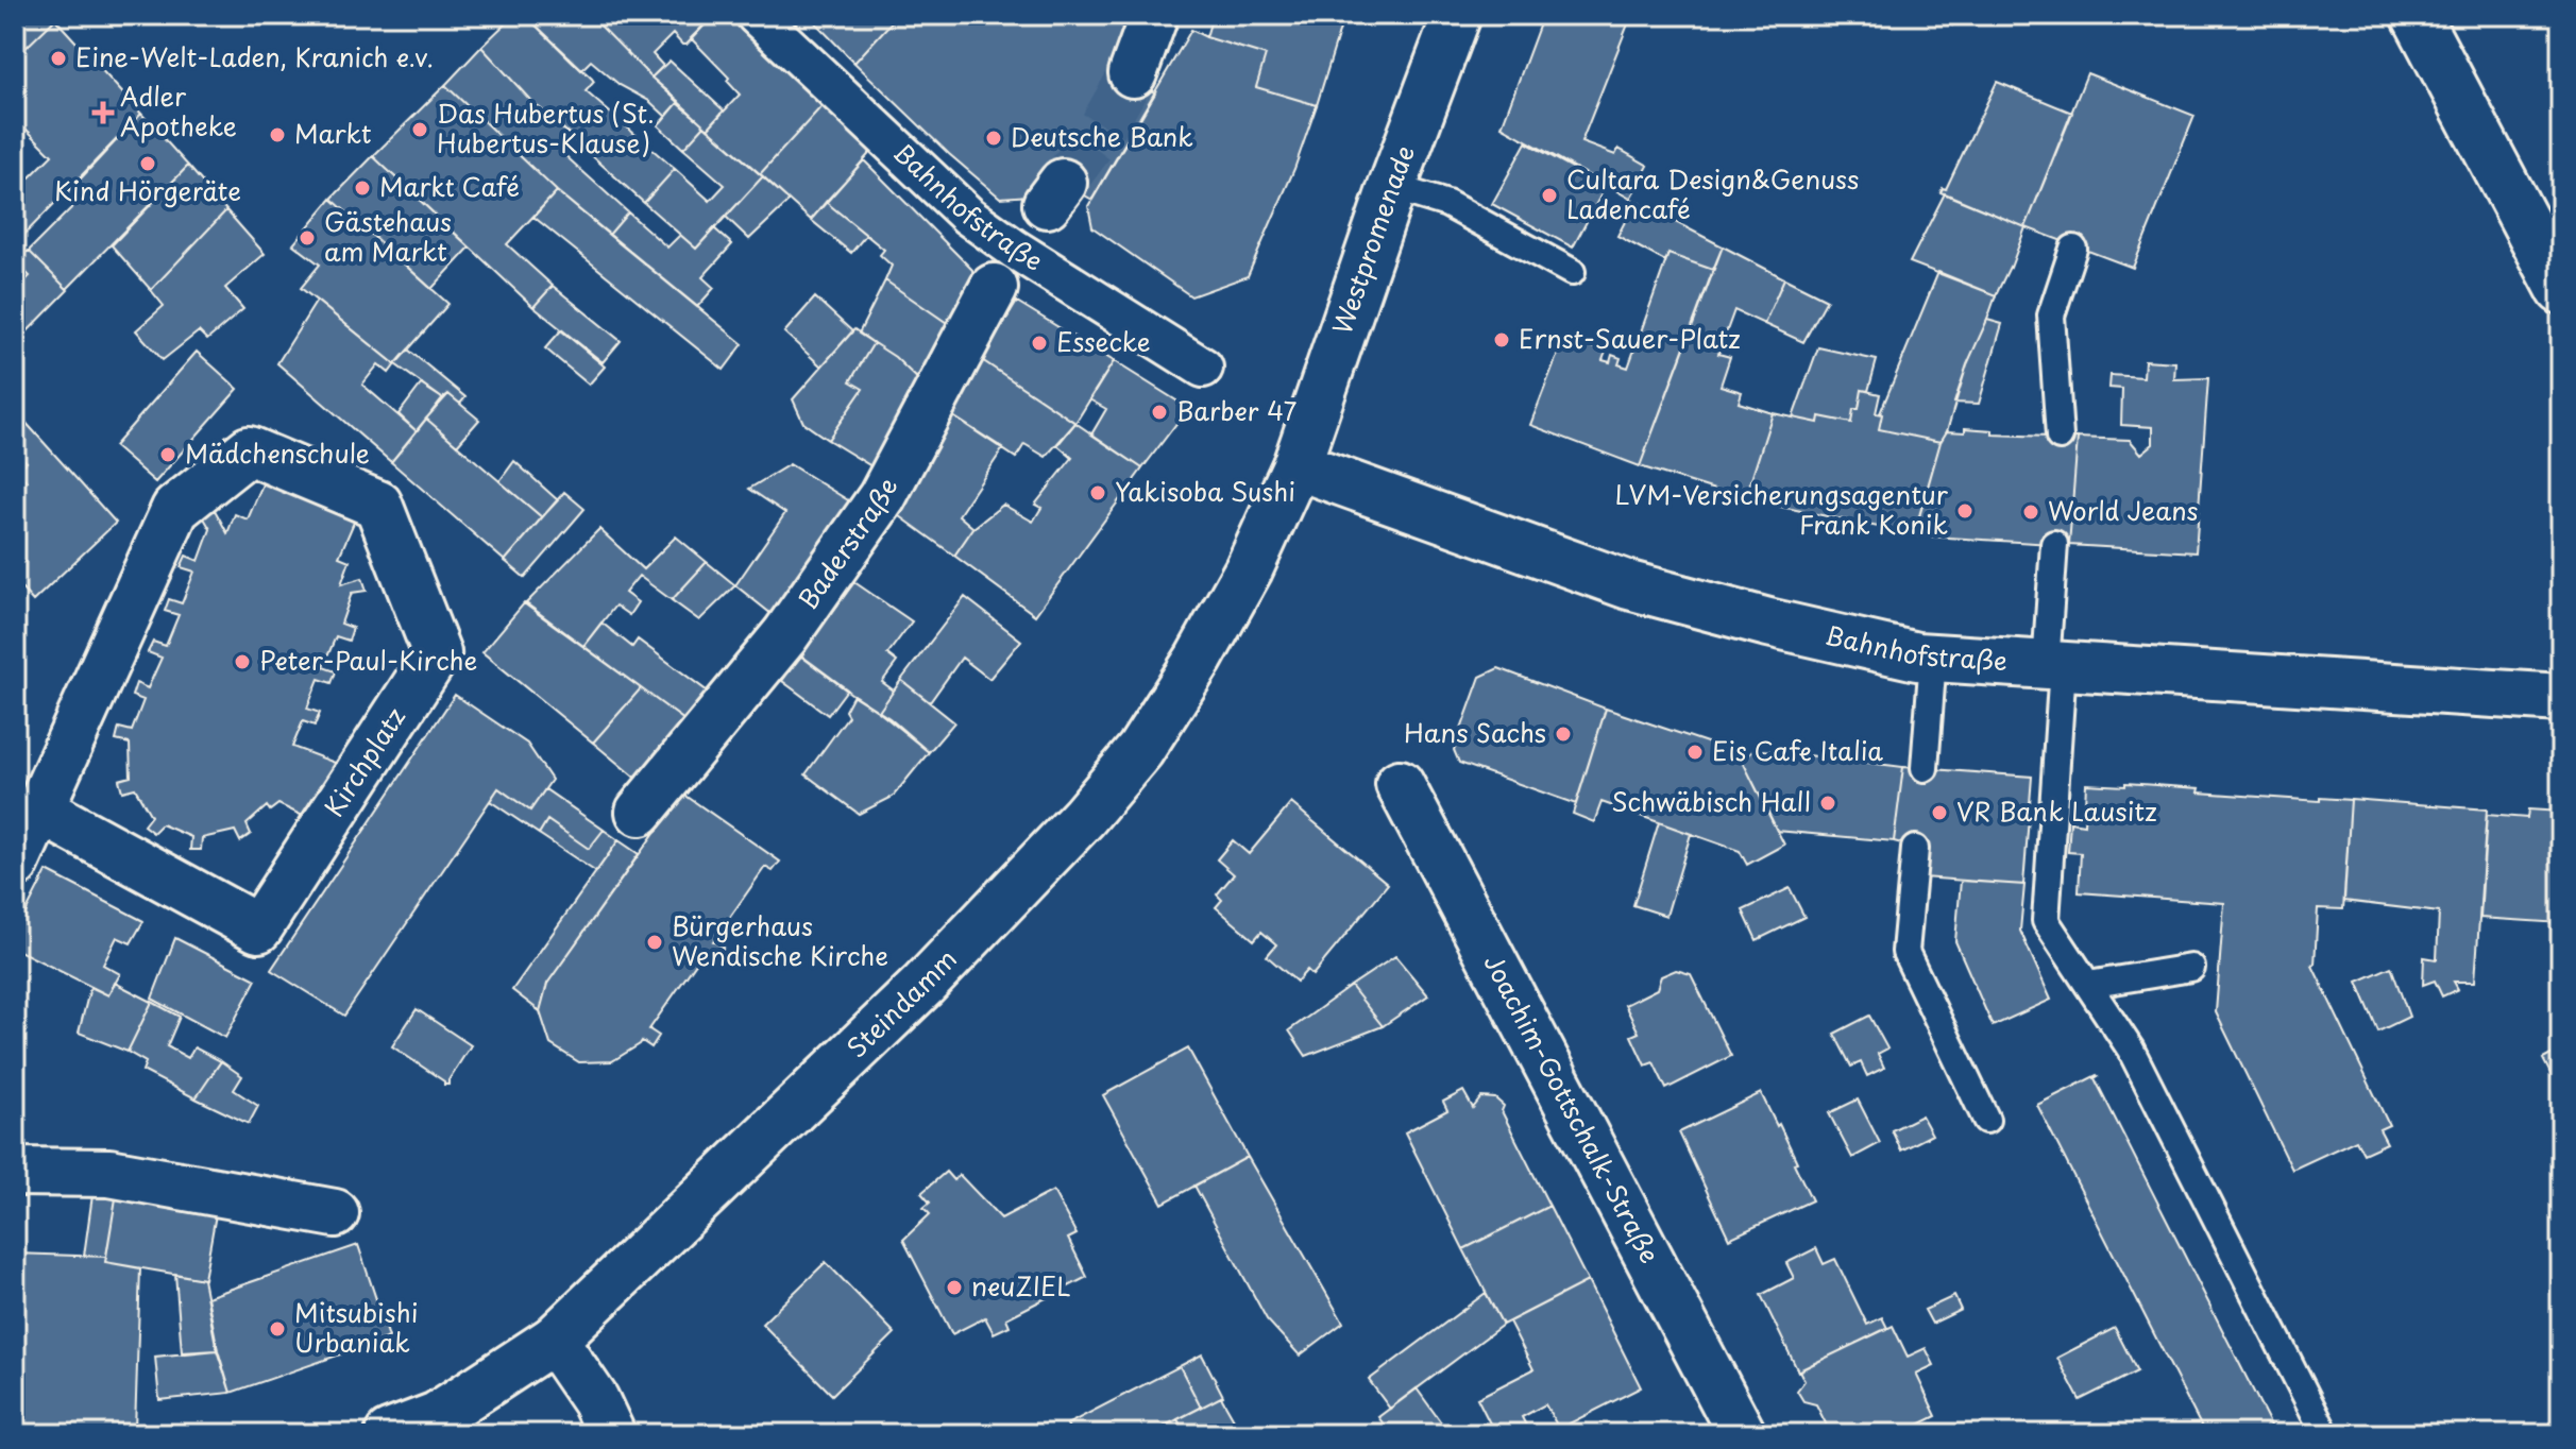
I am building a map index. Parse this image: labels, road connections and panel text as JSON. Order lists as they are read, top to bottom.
{
  "streets": {
    "street": [
      "Bahnhofstraße",
      "Westpromenade",
      "Baderstraße",
      "Kirchplatz",
      "Steindamm",
      "Joachim-Gottschalk-Straße"
    ]
  },
  "crossings": [
    ["Bahnhofstraße", "Westpromenade"],
    ["Bahnhofstraße", "Baderstraße"],
    ["Bahnhofstraße", "Steindamm"],
    ["Westpromenade", "Steindamm"]
  ],
  "places": {
    "other": [
      "Eine-Welt-Laden, Kranich e.v.",
      "Das Hubertus (St. Hubertus-Klause)",
      "Markt",
      "Deutsche Bank",
      "Kind Hörgeräte",
      "Markt Café",
      "Cultara Design&Genuss Ladencafé",
      "Gästehaus am Markt",
      "Ernst-Sauer-Platz",
      "Essecke",
      "Barber 47",
      "Mädchenschule",
      "Yakisoba Sushi",
      "LVM-Versicherungsagentur Frank Konik",
      "World Jeans",
      "Peter-Paul-Kirche",
      "Hans Sachs",
      "Eis Cafe Italia",
      "Schwäbisch Hall",
      "VR Bank Lausitz",
      "Bürgerhaus Wendische Kirche",
      "neuZIEL",
      "Mitsubishi Urbaniak"
    ],
    "health": ["Adler Apotheke"]
  }
}
